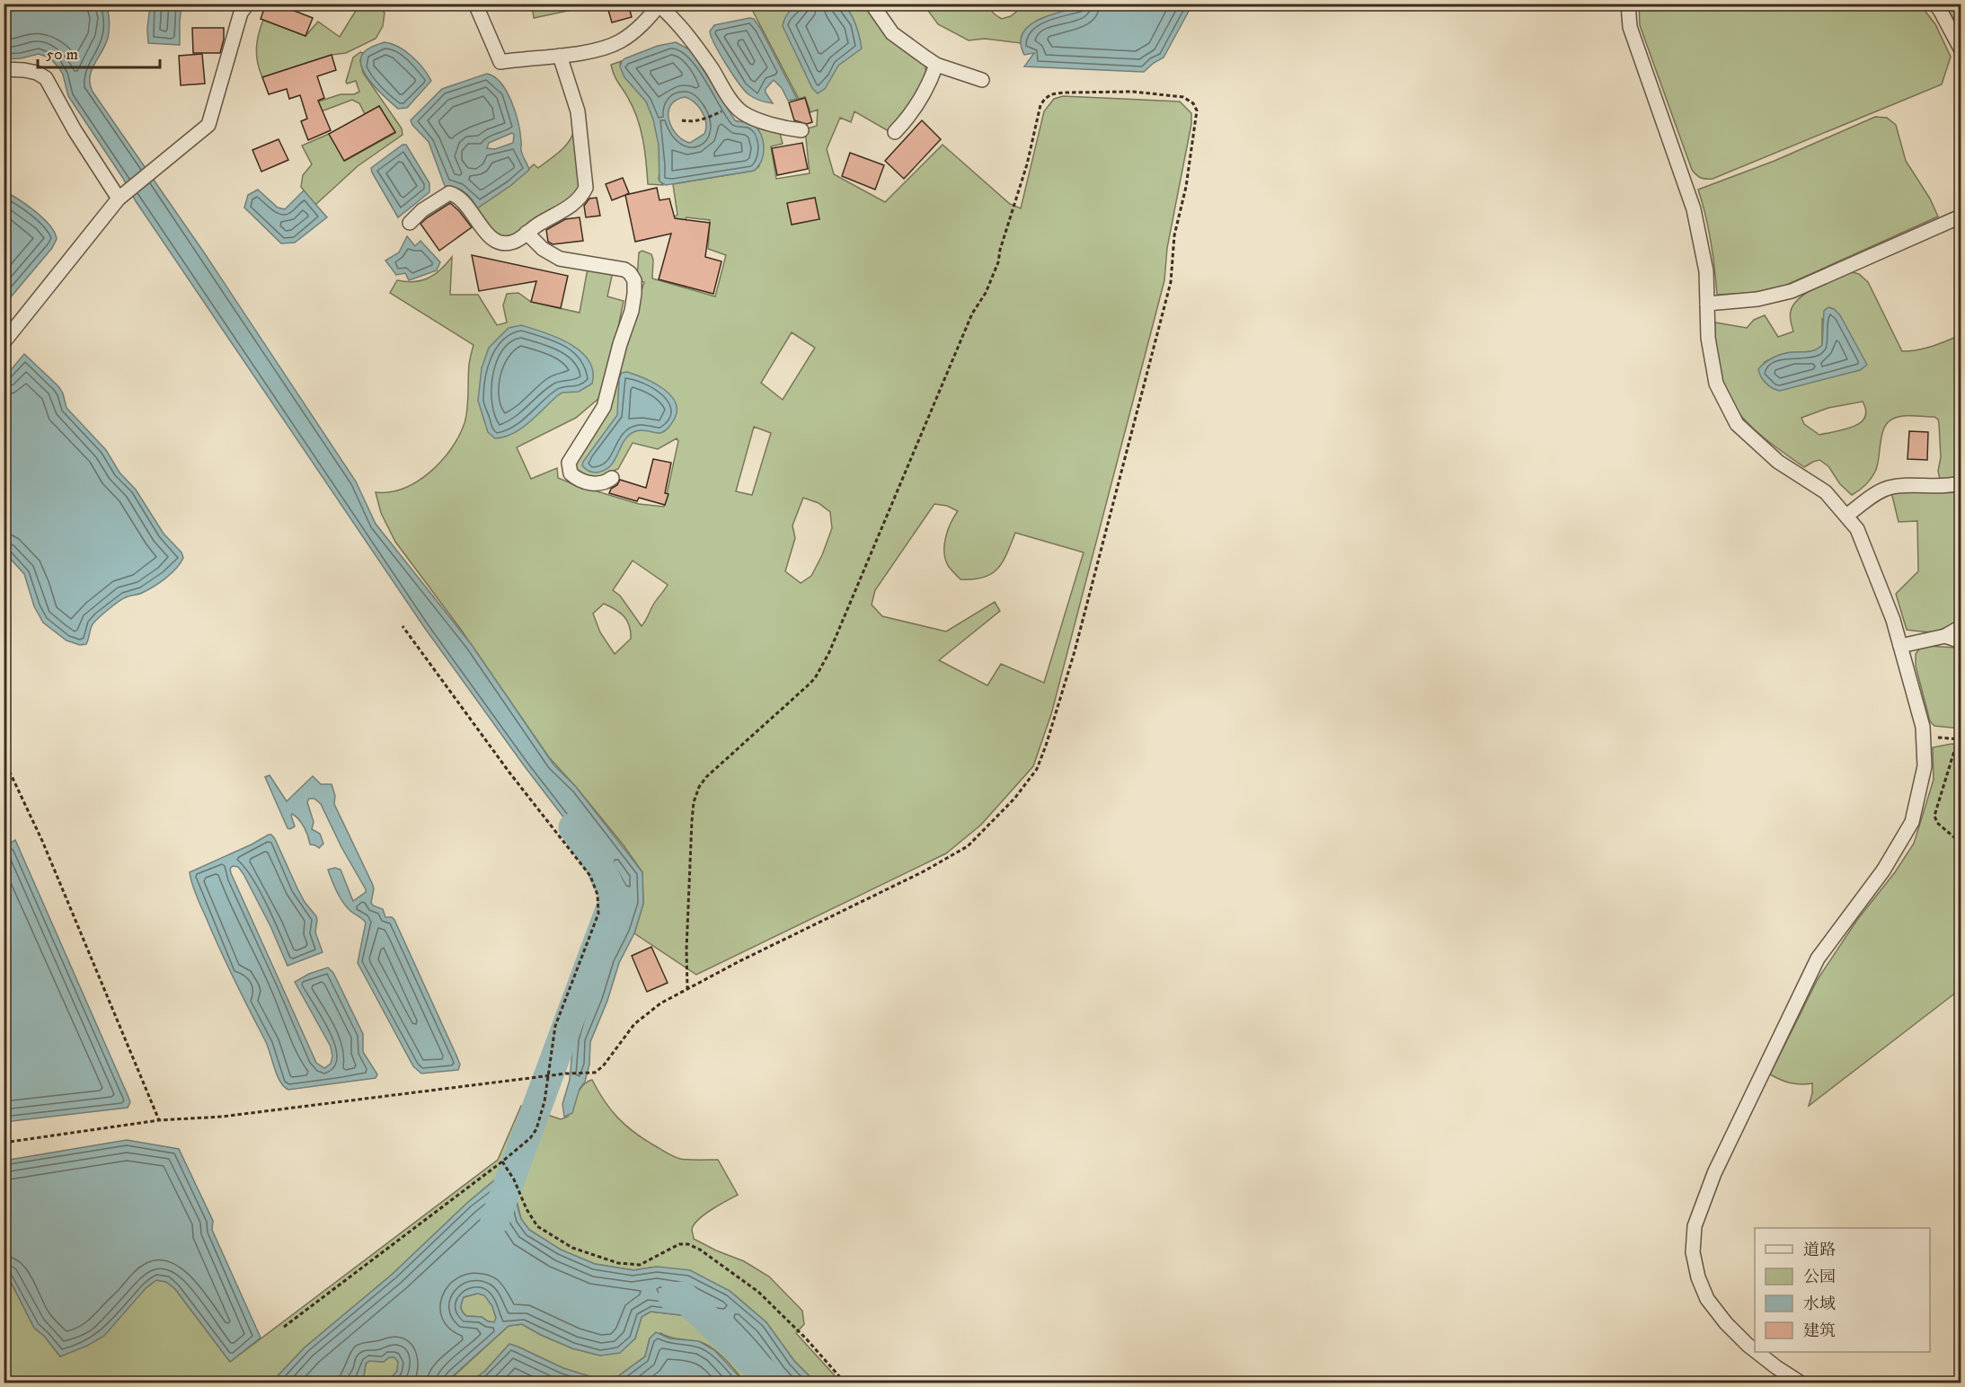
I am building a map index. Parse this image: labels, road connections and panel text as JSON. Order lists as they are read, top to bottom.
{
  "legend": [
    "道路",
    "公园",
    "水域",
    "建筑"
  ],
  "scale_bar": "50 m"
}
